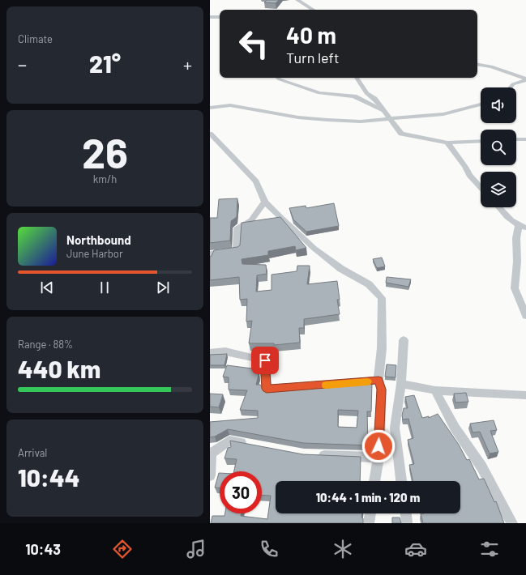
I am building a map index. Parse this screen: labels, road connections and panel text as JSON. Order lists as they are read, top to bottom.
{
  "page": {
    "tile": [
      "Climate",
      ["26", "km/h"],
      ["Range · 88%", "440 km"],
      ["Arrival", "10:44"]
    ],
    "turn": ["40 m", "Turn left"],
    "heat": ["−", "21°", "+"],
    "song": ["Northbound", "June Harbor"],
    "limit": "30",
    "trip": "10:44 · 1 min · 120 m",
    "tabs": "10:43"
  }
}
